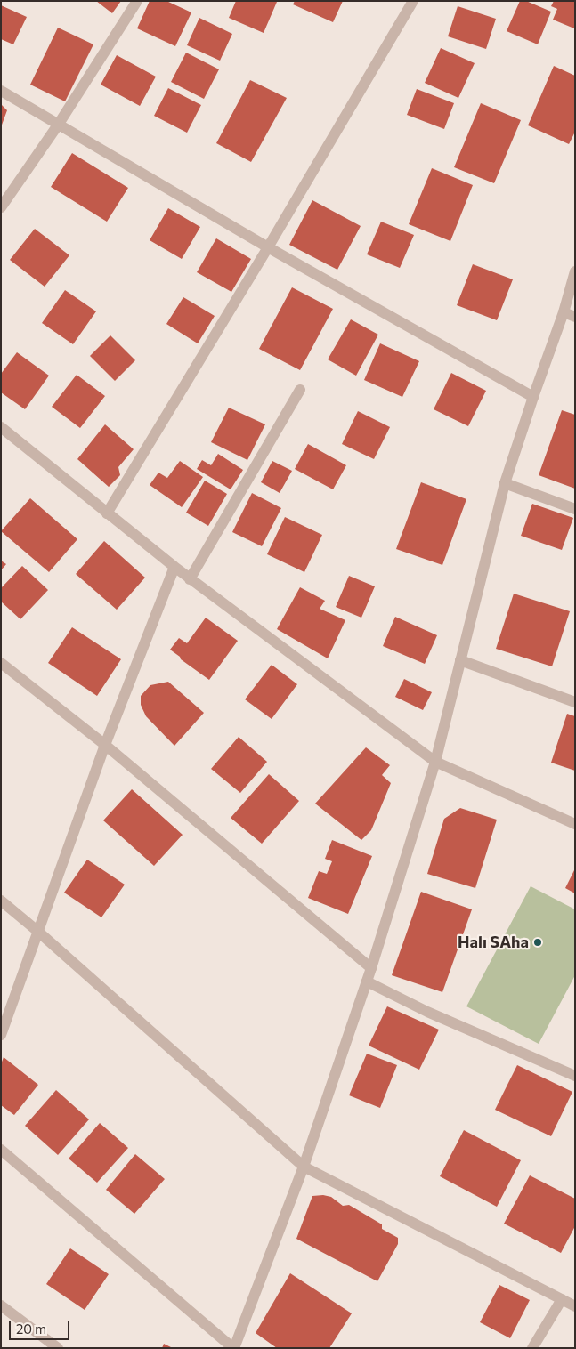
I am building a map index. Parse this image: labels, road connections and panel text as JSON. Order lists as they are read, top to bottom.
{
  "places": ["Halı SAha"],
  "scale_bar": "20 m"
}
